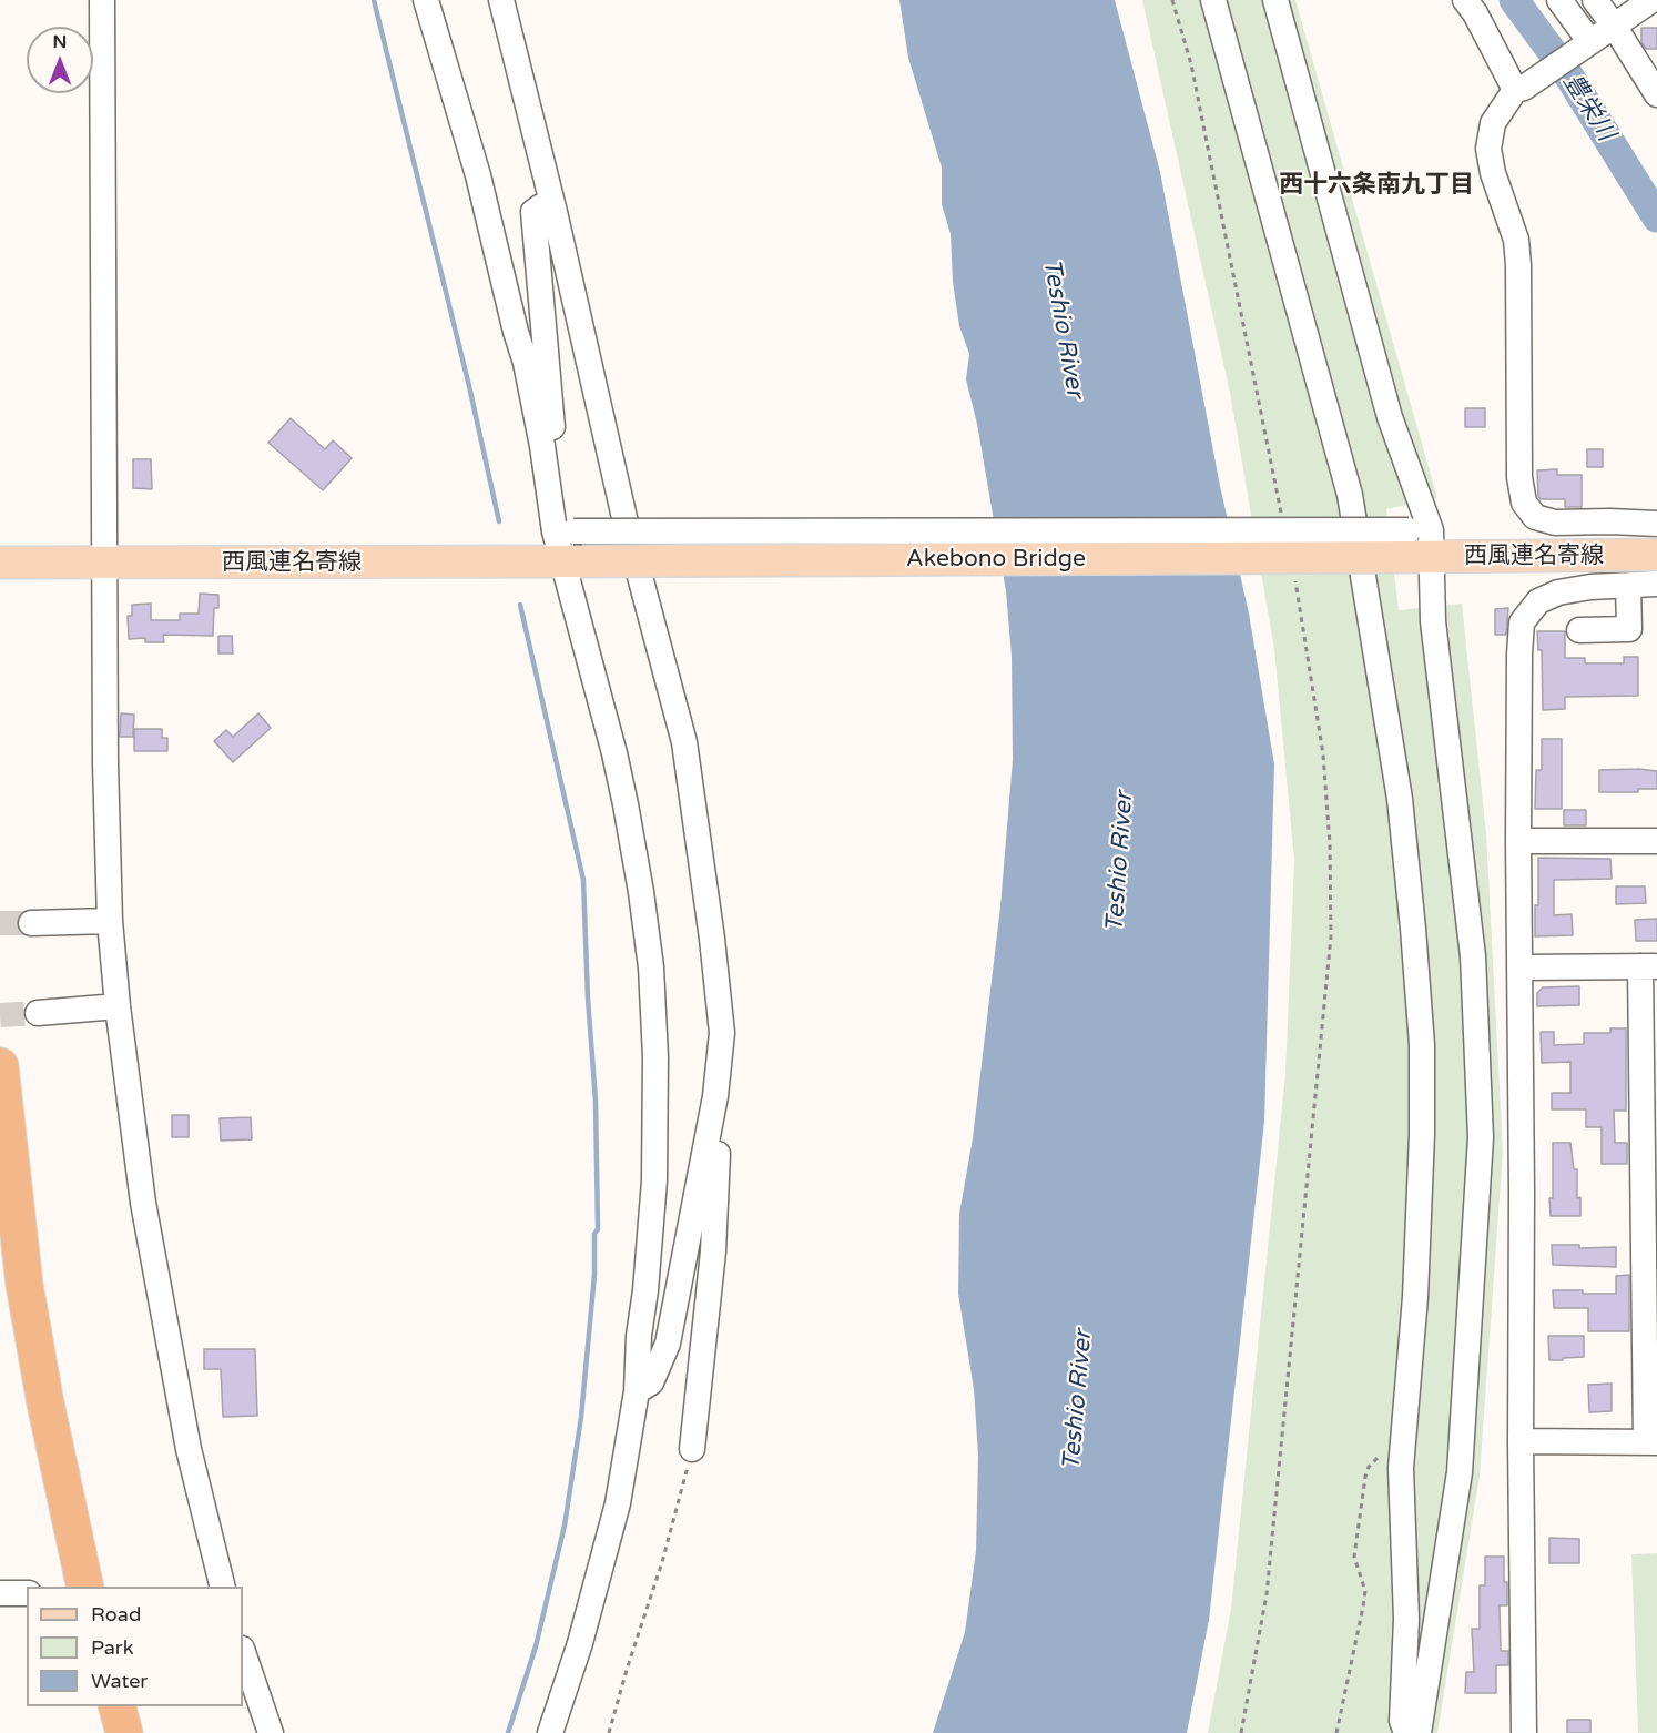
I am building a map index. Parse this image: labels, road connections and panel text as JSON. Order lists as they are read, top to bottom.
{
  "streets": {
    "main road": ["西風連名寄線", "Akebono Bridge"]
  },
  "crossings": [
    ["西風連名寄線", "Akebono Bridge"]
  ],
  "districts": ["西十六条南九丁目"],
  "water": ["豊栄川", "Teshio River"],
  "legend": ["Road", "Park", "Water"],
  "north": "top"
}
